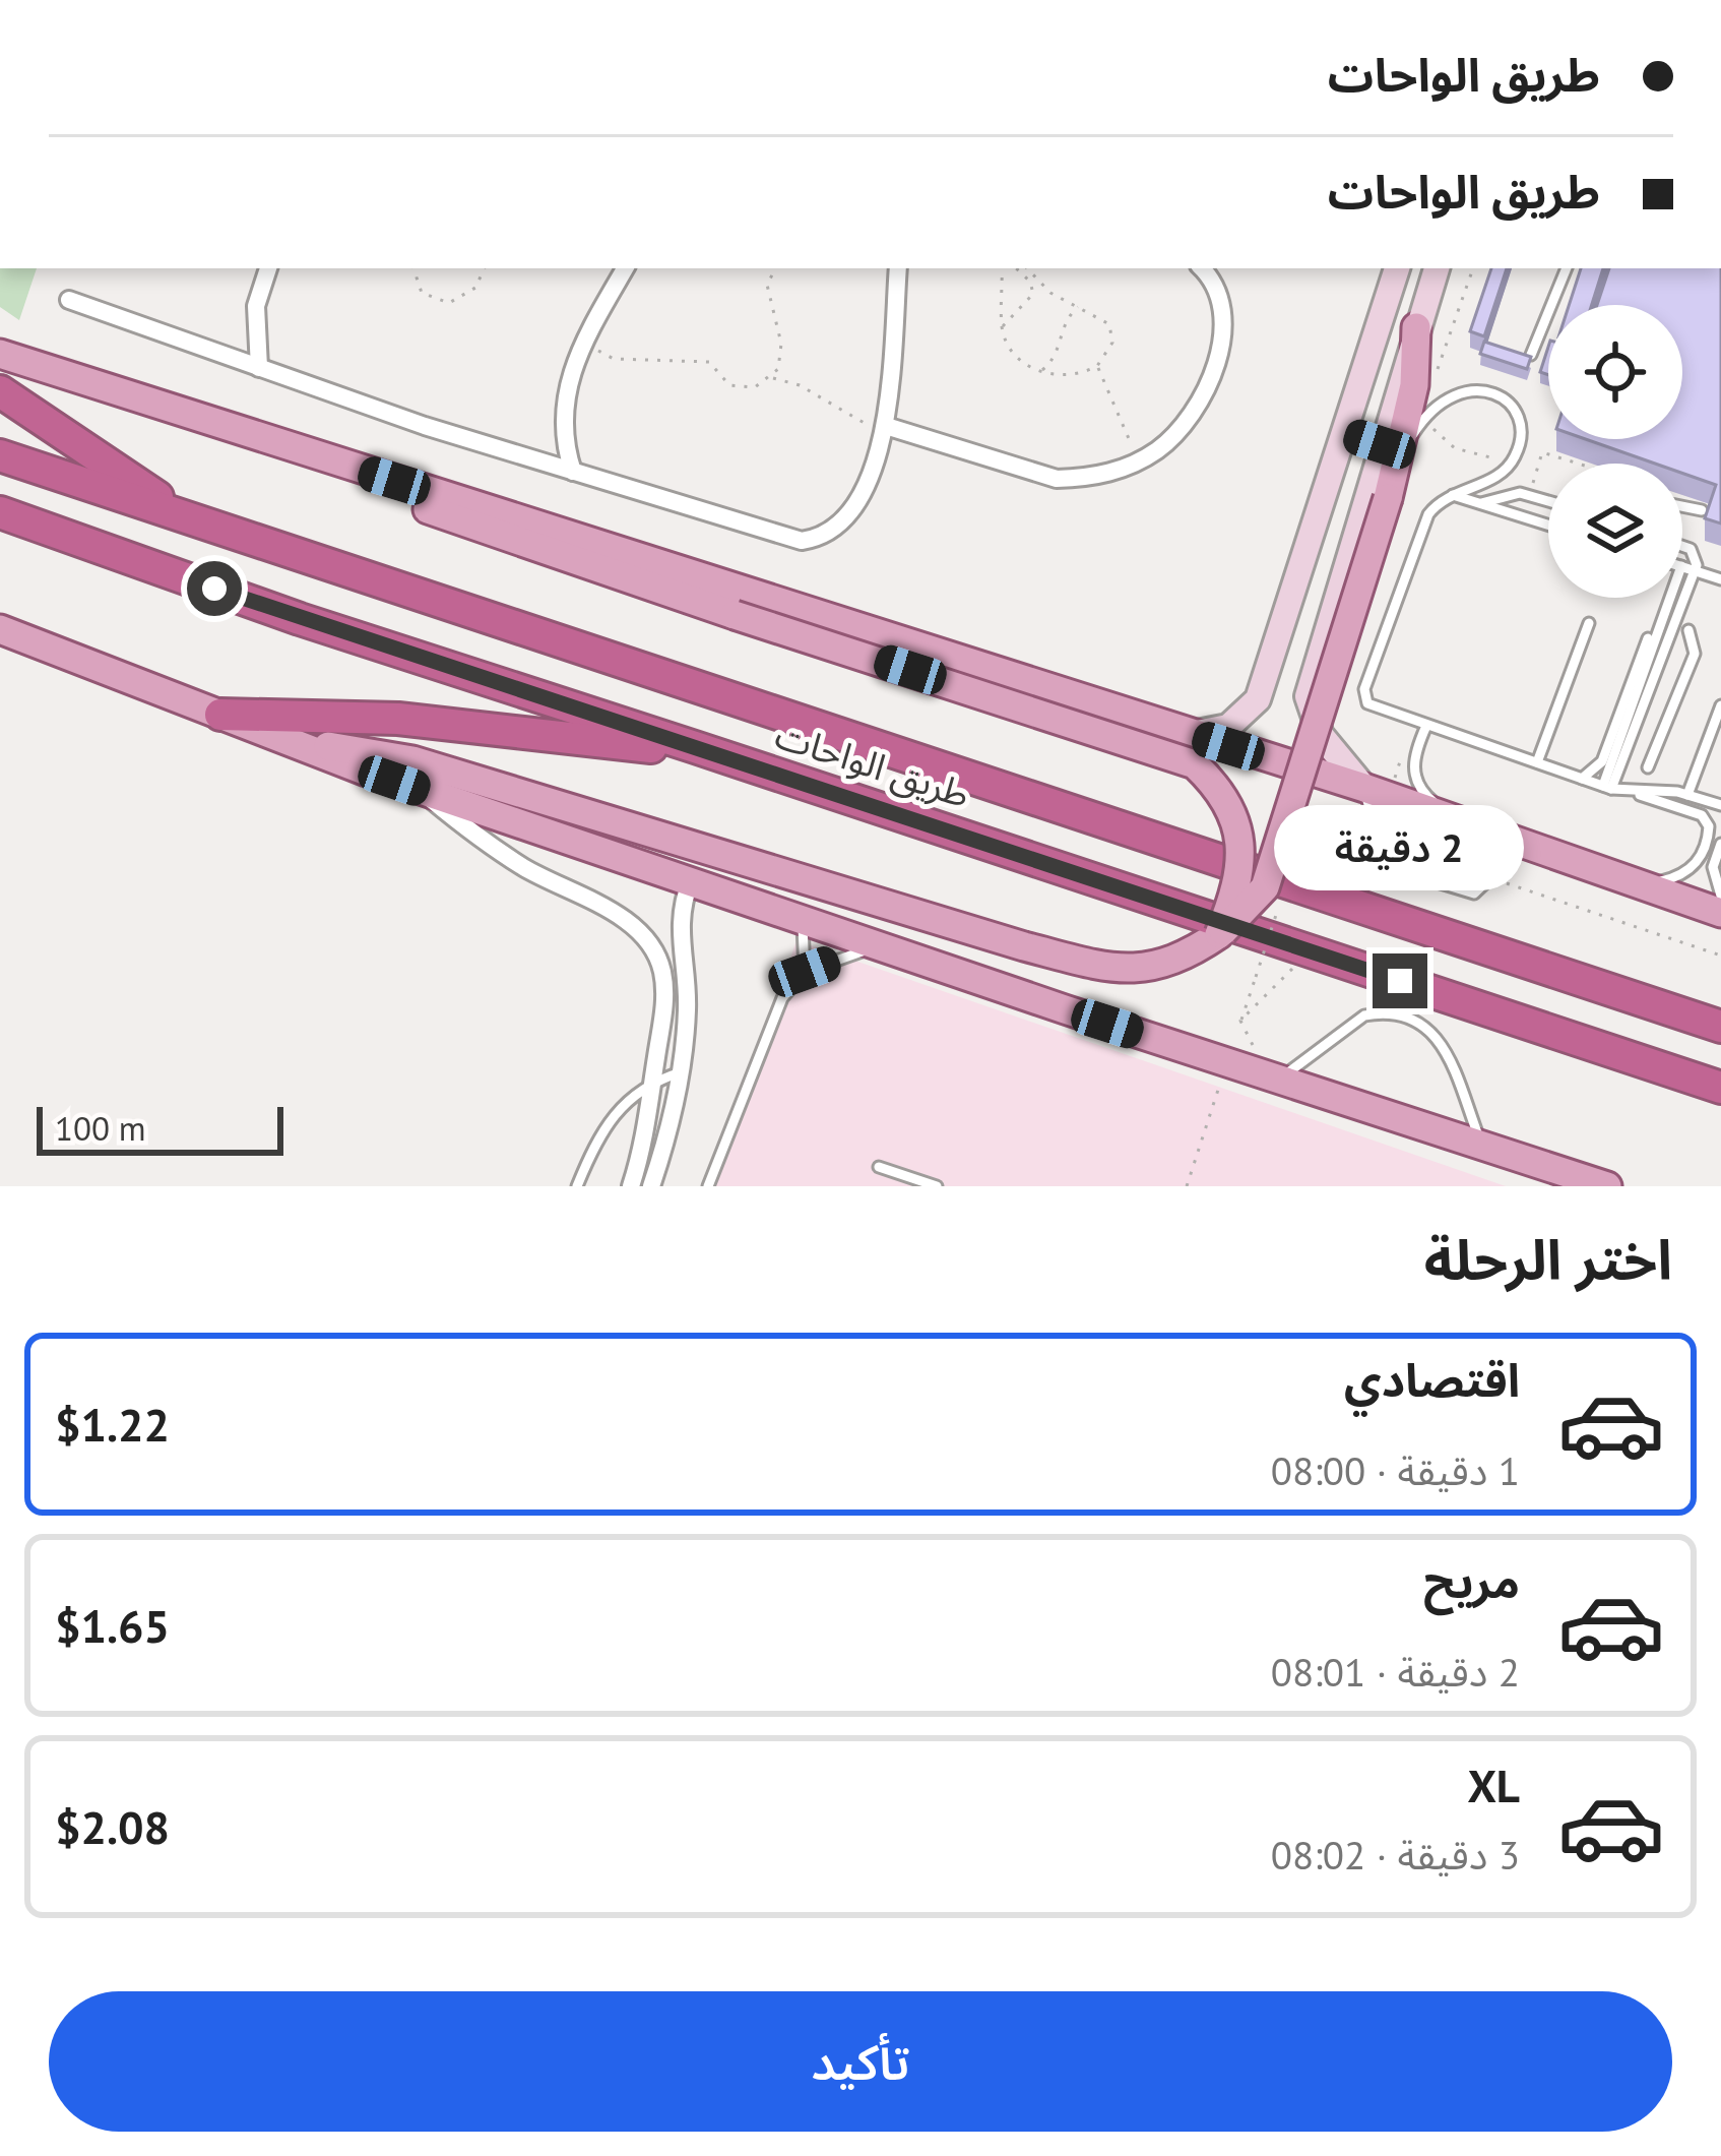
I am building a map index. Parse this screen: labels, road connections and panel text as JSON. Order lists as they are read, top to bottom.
{
  "streets": {
    "highway": ["طريق الواحات"]
  },
  "scale_bar": "100 m",
  "page": {
    "banner": ["طريق الواحات", "طريق الواحات"],
    "bubble": "2 دقيقة",
    "scale": "100 m",
    "heading": "اختر الرحلة",
    "list": [
      {
        "name": "اقتصادي",
        "note": "1 دقيقة · 08:00",
        "value": "$1.22"
      },
      {
        "name": "مريح",
        "note": "2 دقيقة · 08:01",
        "value": "$1.65"
      },
      {
        "name": "XL",
        "note": "3 دقيقة · 08:02",
        "value": "$2.08"
      }
    ],
    "buttons": "تأكيد"
  }
}
